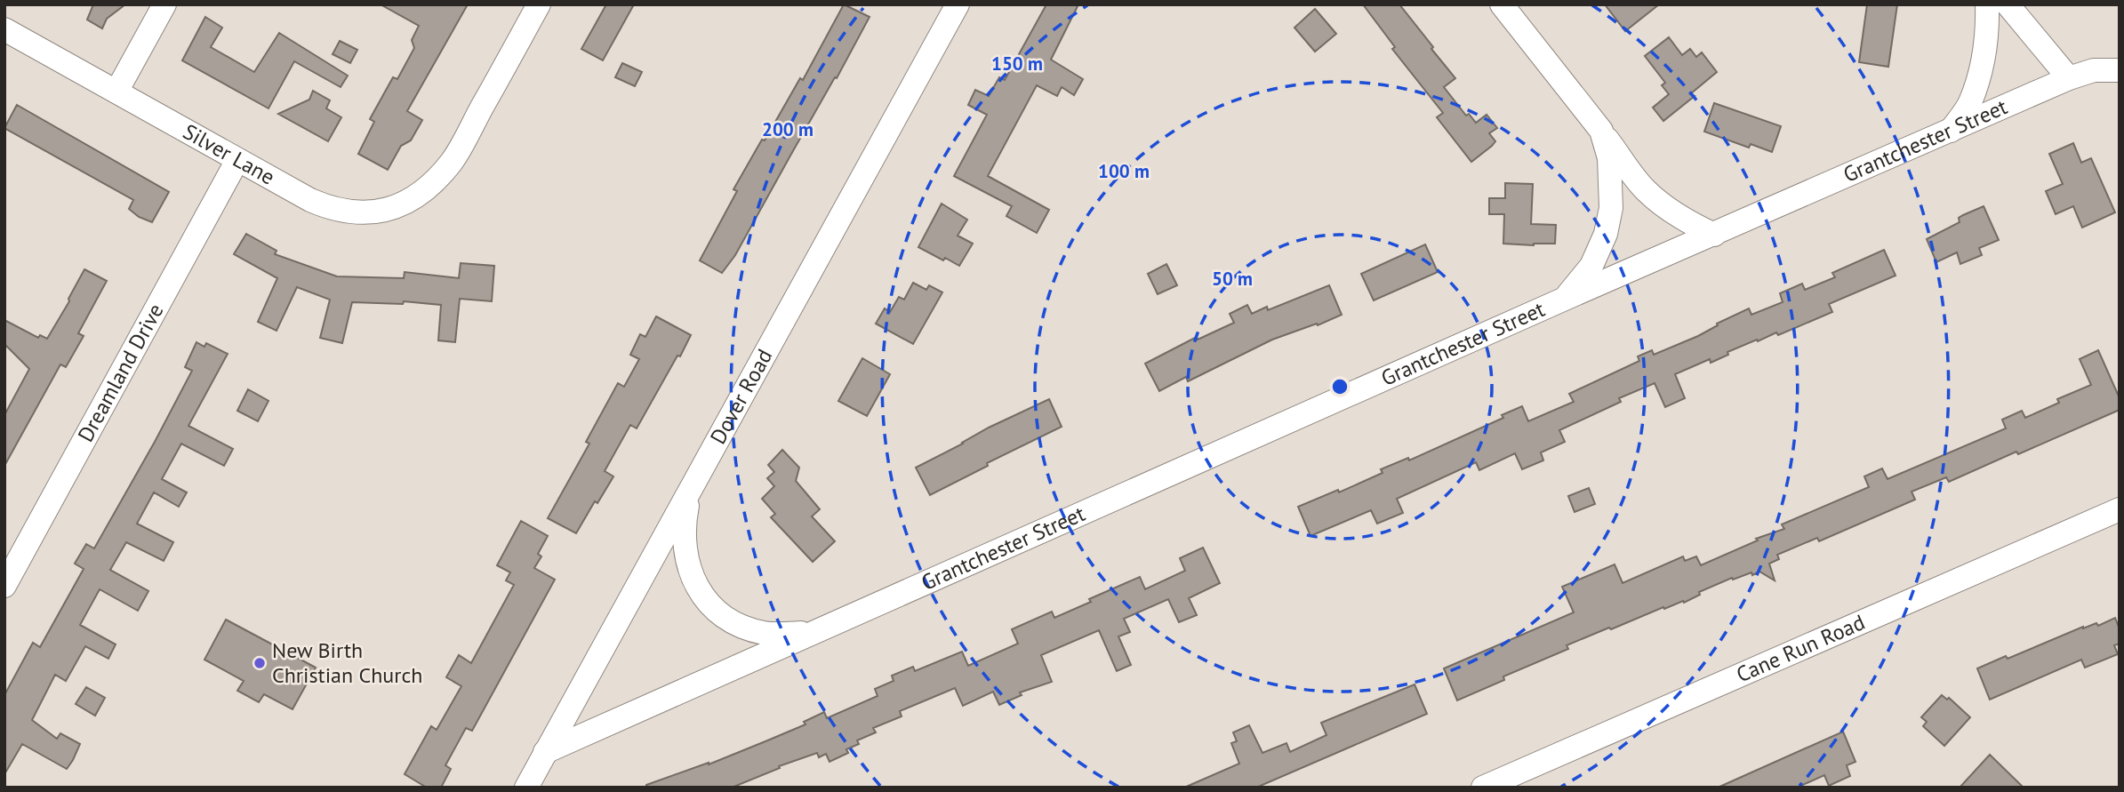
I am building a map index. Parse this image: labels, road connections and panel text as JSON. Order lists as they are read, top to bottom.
{
  "streets": {
    "street": [
      "Grantchester Street",
      "Silver Lane",
      "Dreamland Drive",
      "Dover Road",
      "Cane Run Road"
    ]
  },
  "crossings": [
    ["Grantchester Street", "Dover Road"],
    ["Silver Lane", "Dreamland Drive"]
  ],
  "places": ["New Birth Christian Church"],
  "rings": [
    "150 m",
    "200 m",
    "100 m",
    "50 m"
  ]
}
